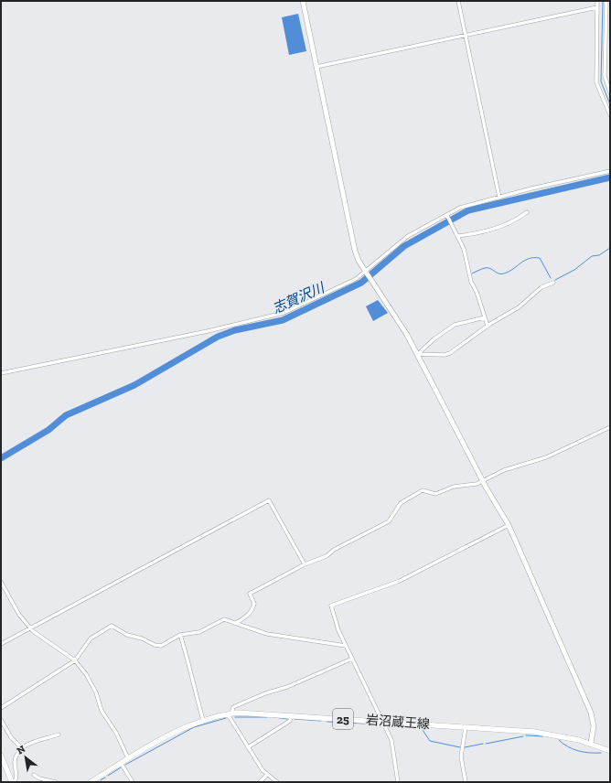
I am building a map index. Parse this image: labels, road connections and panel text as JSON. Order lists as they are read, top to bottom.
{
  "streets": {
    "main road": ["25", "岩沼蔵王線"]
  },
  "water": ["志賀沢川"],
  "north": "top left"
}
